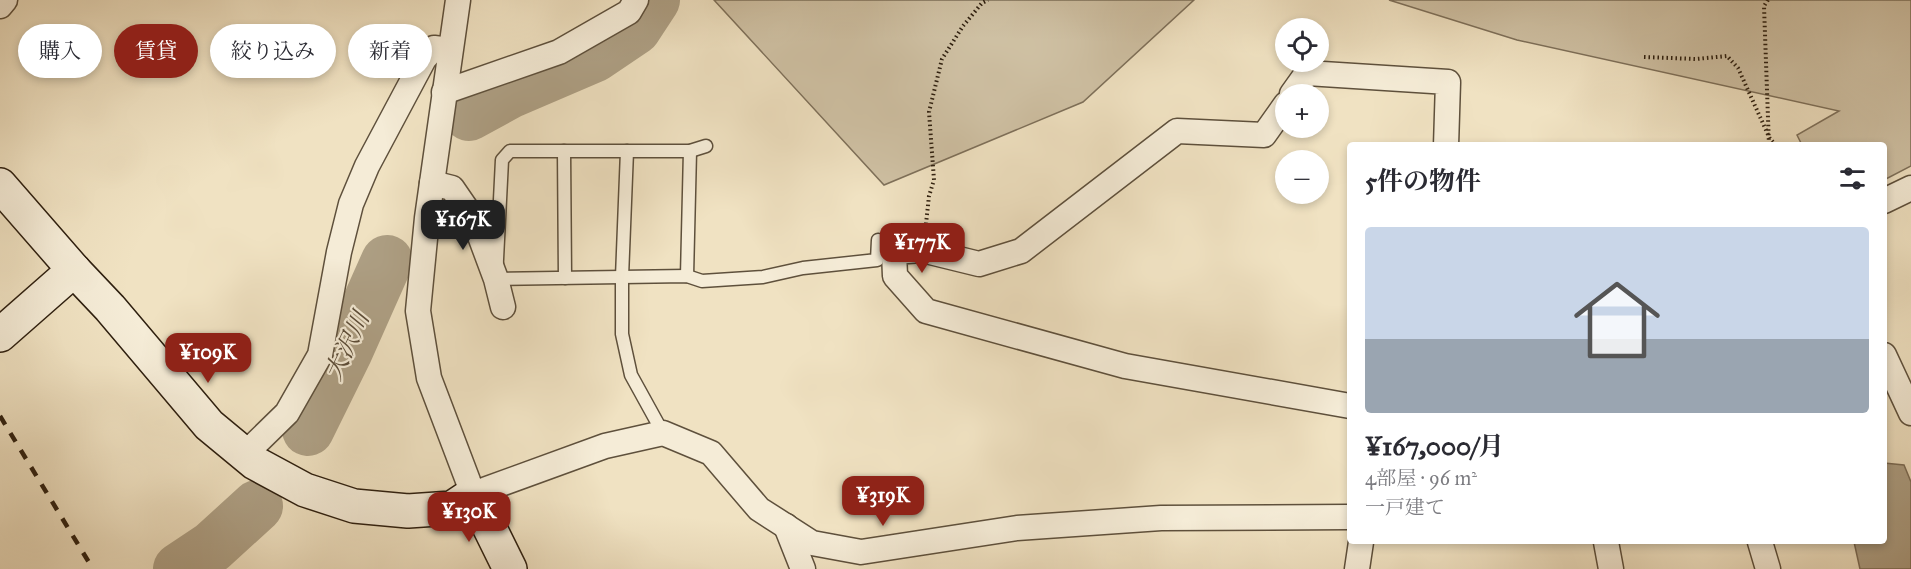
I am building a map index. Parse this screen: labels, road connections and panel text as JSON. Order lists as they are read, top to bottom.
{
  "water": ["大沢川"],
  "page": {
    "map_buttons": ["+", "−"],
    "chip": [
      "購入",
      "賃貸",
      "絞り込み",
      "新着"
    ],
    "heading": "5件の物件",
    "price": [
      "¥167K",
      "¥177K",
      "¥109K",
      "¥319K",
      "¥130K"
    ],
    "list": [
      {
        "name": "¥167,000/月",
        "note": "4部屋 · 96 m² · 一戸建て"
      }
    ]
  }
}
